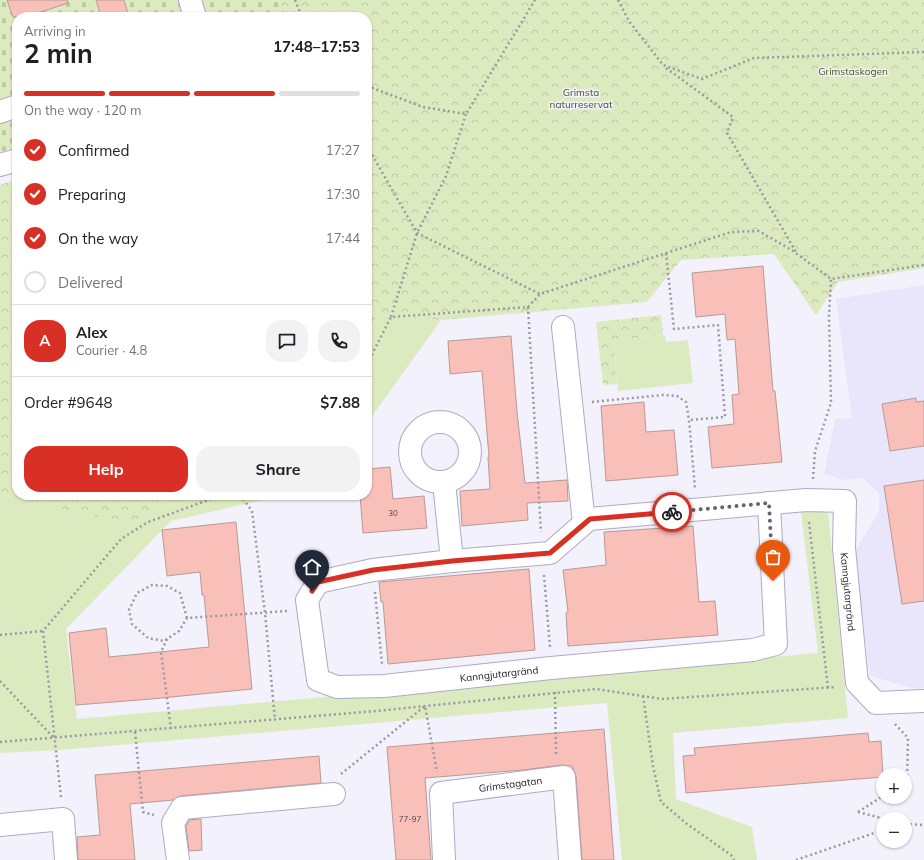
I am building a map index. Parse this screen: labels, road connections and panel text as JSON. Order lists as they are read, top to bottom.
{
  "streets": {
    "street": ["Kanngjutargränd", "Grimstagatan"]
  },
  "parks": ["Grimstaskogen", "Grimsta naturreservat"],
  "house_numbers": ["30", "77-97"],
  "page": {
    "heading": ["2 min", "Arriving in", "17:48–17:53"],
    "panel": [
      "Alex",
      "Courier · 4.8",
      "Order #9648",
      "$7.88"
    ],
    "bar": "On the way · 120 m",
    "list": [
      ["Confirmed", "17:27"],
      ["Preparing", "17:30"],
      ["On the way", "17:44"],
      "Delivered"
    ],
    "round": "A",
    "buttons": ["Help", "Share"],
    "map_buttons": ["+", "−"]
  }
}
